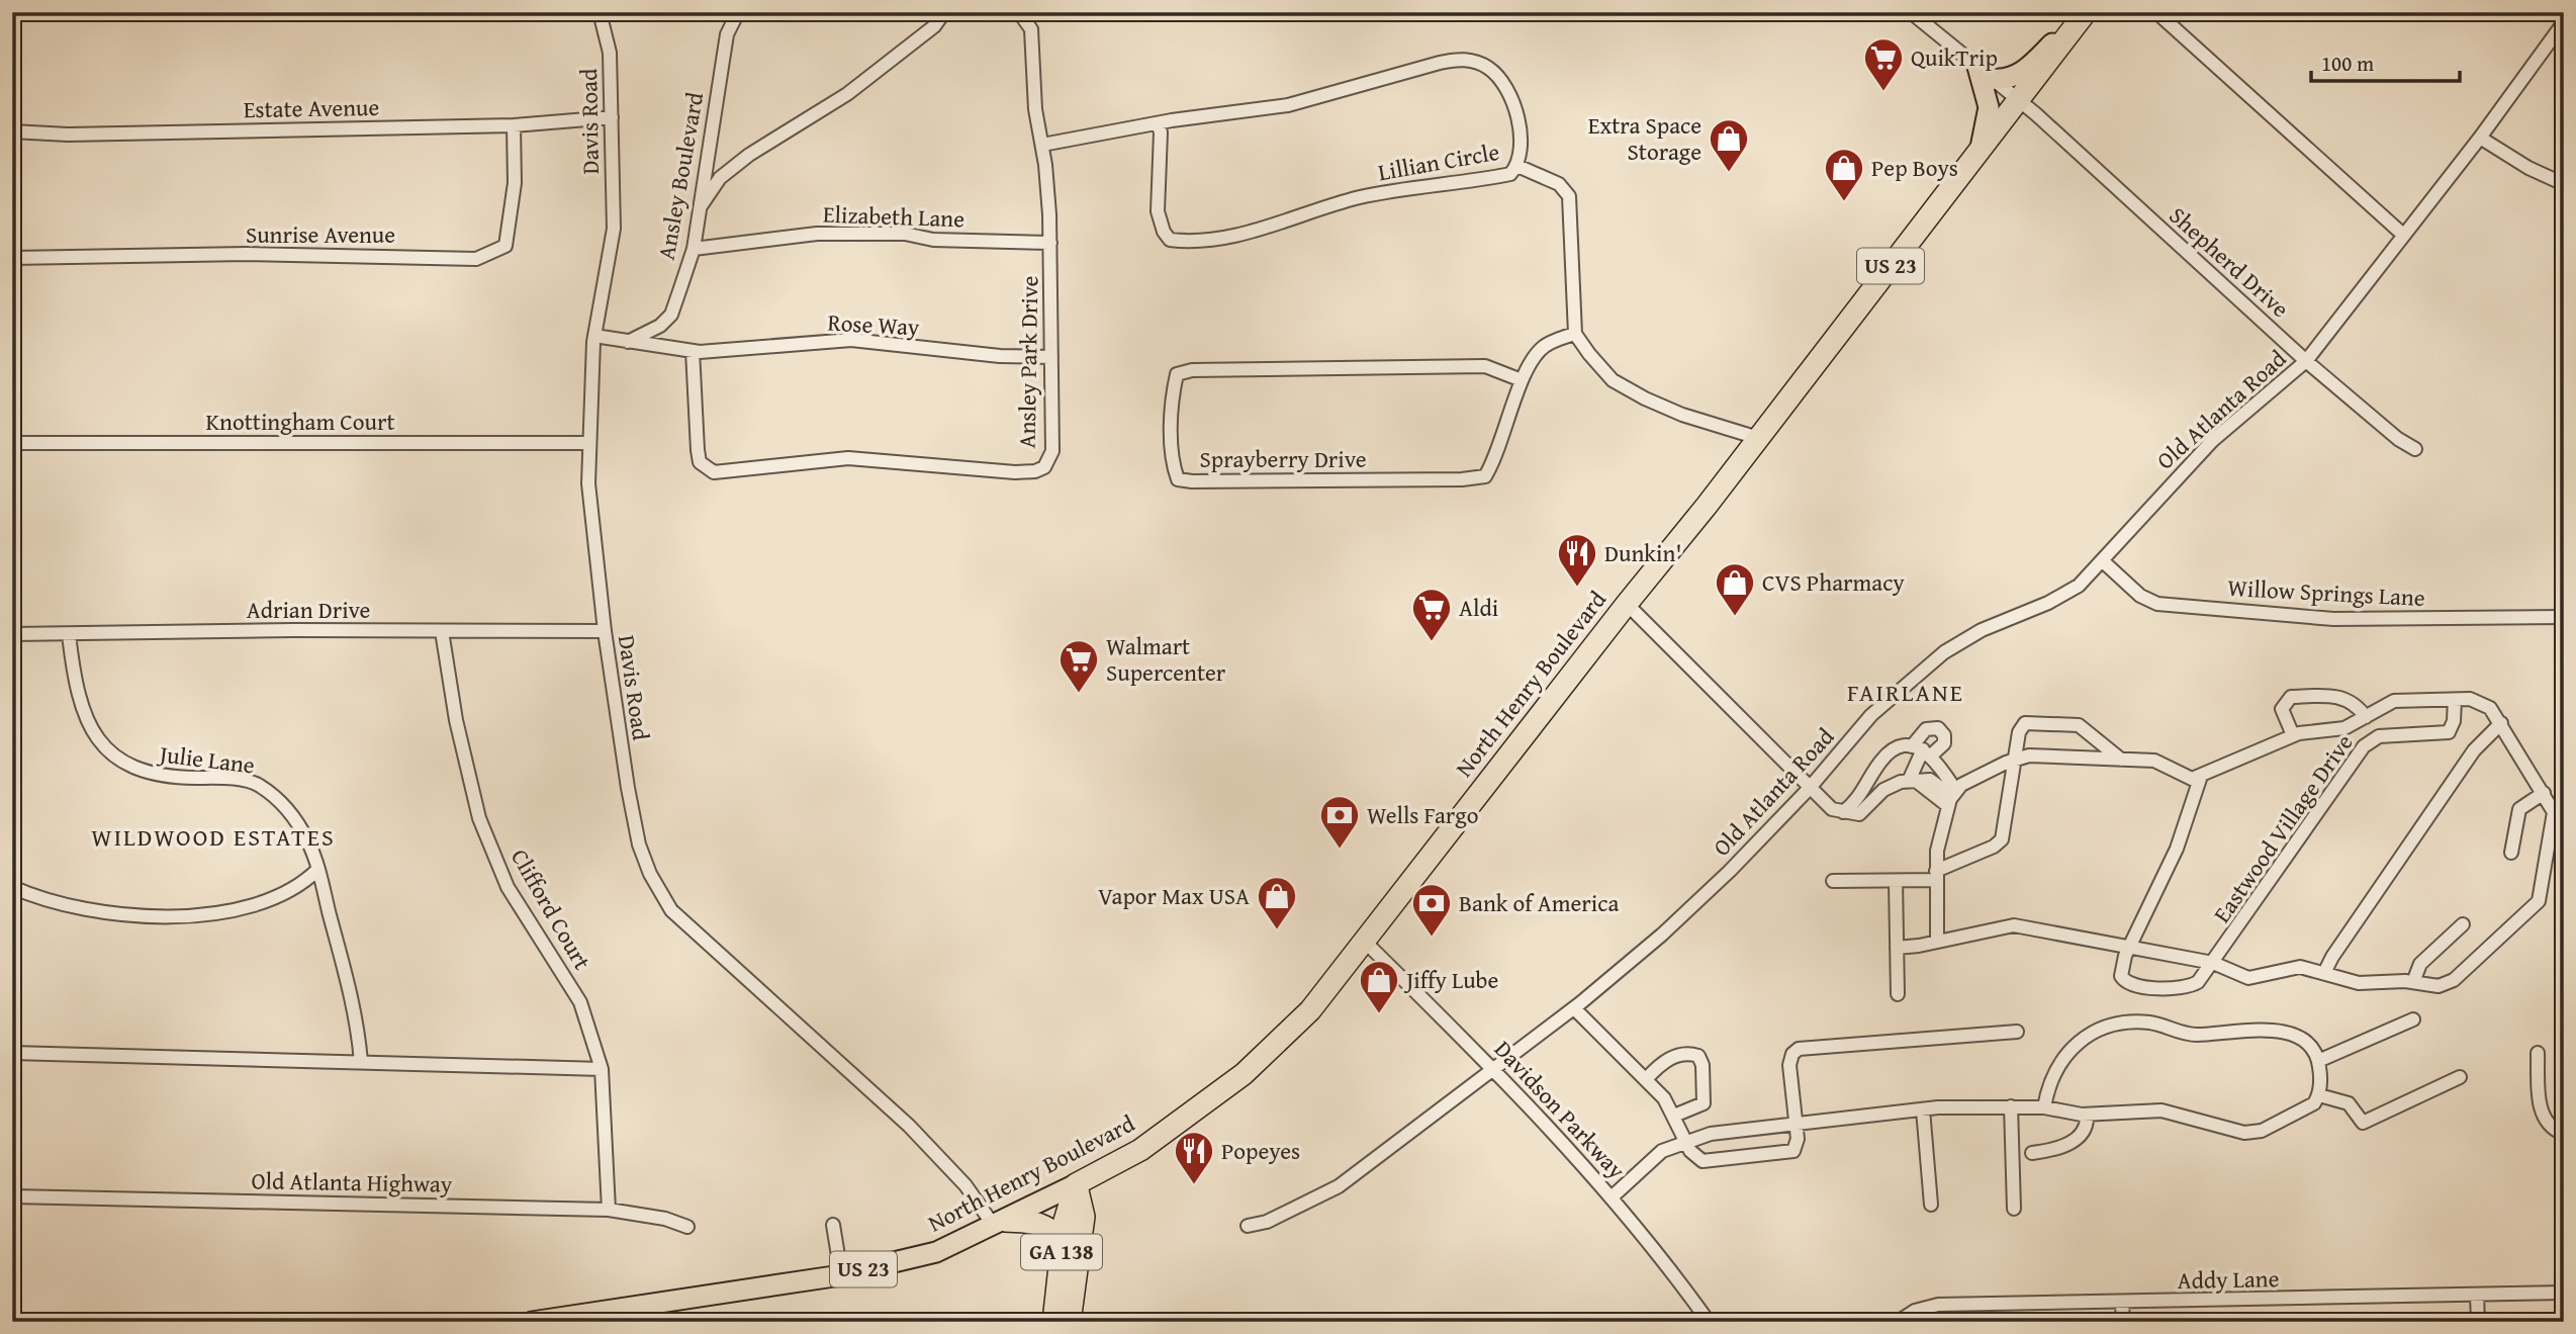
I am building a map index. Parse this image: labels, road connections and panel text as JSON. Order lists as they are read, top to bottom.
{
  "streets": {
    "highway": ["US 23", "North Henry Boulevard", "GA 138"],
    "street": [
      "Estate Avenue",
      "Davis Road",
      "Lillian Circle",
      "Ansley Boulevard",
      "Elizabeth Lane",
      "Sunrise Avenue",
      "Shepherd Drive",
      "Rose Way",
      "Ansley Park Drive",
      "Old Atlanta Road",
      "Knottingham Court",
      "Sprayberry Drive",
      "Willow Springs Lane",
      "Adrian Drive",
      "Julie Lane",
      "Eastwood Village Drive",
      "Clifford Court",
      "Davidson Parkway",
      "Old Atlanta Highway",
      "Addy Lane"
    ]
  },
  "crossings": [
    ["Estate Avenue", "Davis Road"],
    ["Estate Avenue", "Sunrise Avenue"],
    ["Davis Road", "Knottingham Court"],
    ["Davis Road", "Adrian Drive"],
    ["Davis Road", "North Henry Boulevard"],
    ["Lillian Circle", "Ansley Park Drive"],
    ["Ansley Boulevard", "Elizabeth Lane"],
    ["Elizabeth Lane", "Ansley Park Drive"],
    ["Shepherd Drive", "Old Atlanta Road"],
    ["Shepherd Drive", "North Henry Boulevard"],
    ["Rose Way", "Ansley Park Drive"],
    ["Old Atlanta Road", "Willow Springs Lane"],
    ["Old Atlanta Road", "Davidson Parkway"],
    ["Adrian Drive", "Julie Lane"],
    ["Adrian Drive", "Clifford Court"],
    ["North Henry Boulevard", "Davidson Parkway"],
    ["North Henry Boulevard", "GA 138"],
    ["Clifford Court", "Old Atlanta Highway"]
  ],
  "districts": ["FAIRLANE", "WILDWOOD ESTATES"],
  "places": {
    "supermarket": ["QuikTrip", "Aldi", "Walmart Supercenter"],
    "shop": [
      "Extra Space Storage",
      "Pep Boys",
      "CVS Pharmacy",
      "Vapor Max USA",
      "Jiffy Lube"
    ],
    "restaurant": ["Dunkin'", "Popeyes"],
    "bank": ["Wells Fargo", "Bank of America"]
  },
  "scale_bar": "100 m"
}
